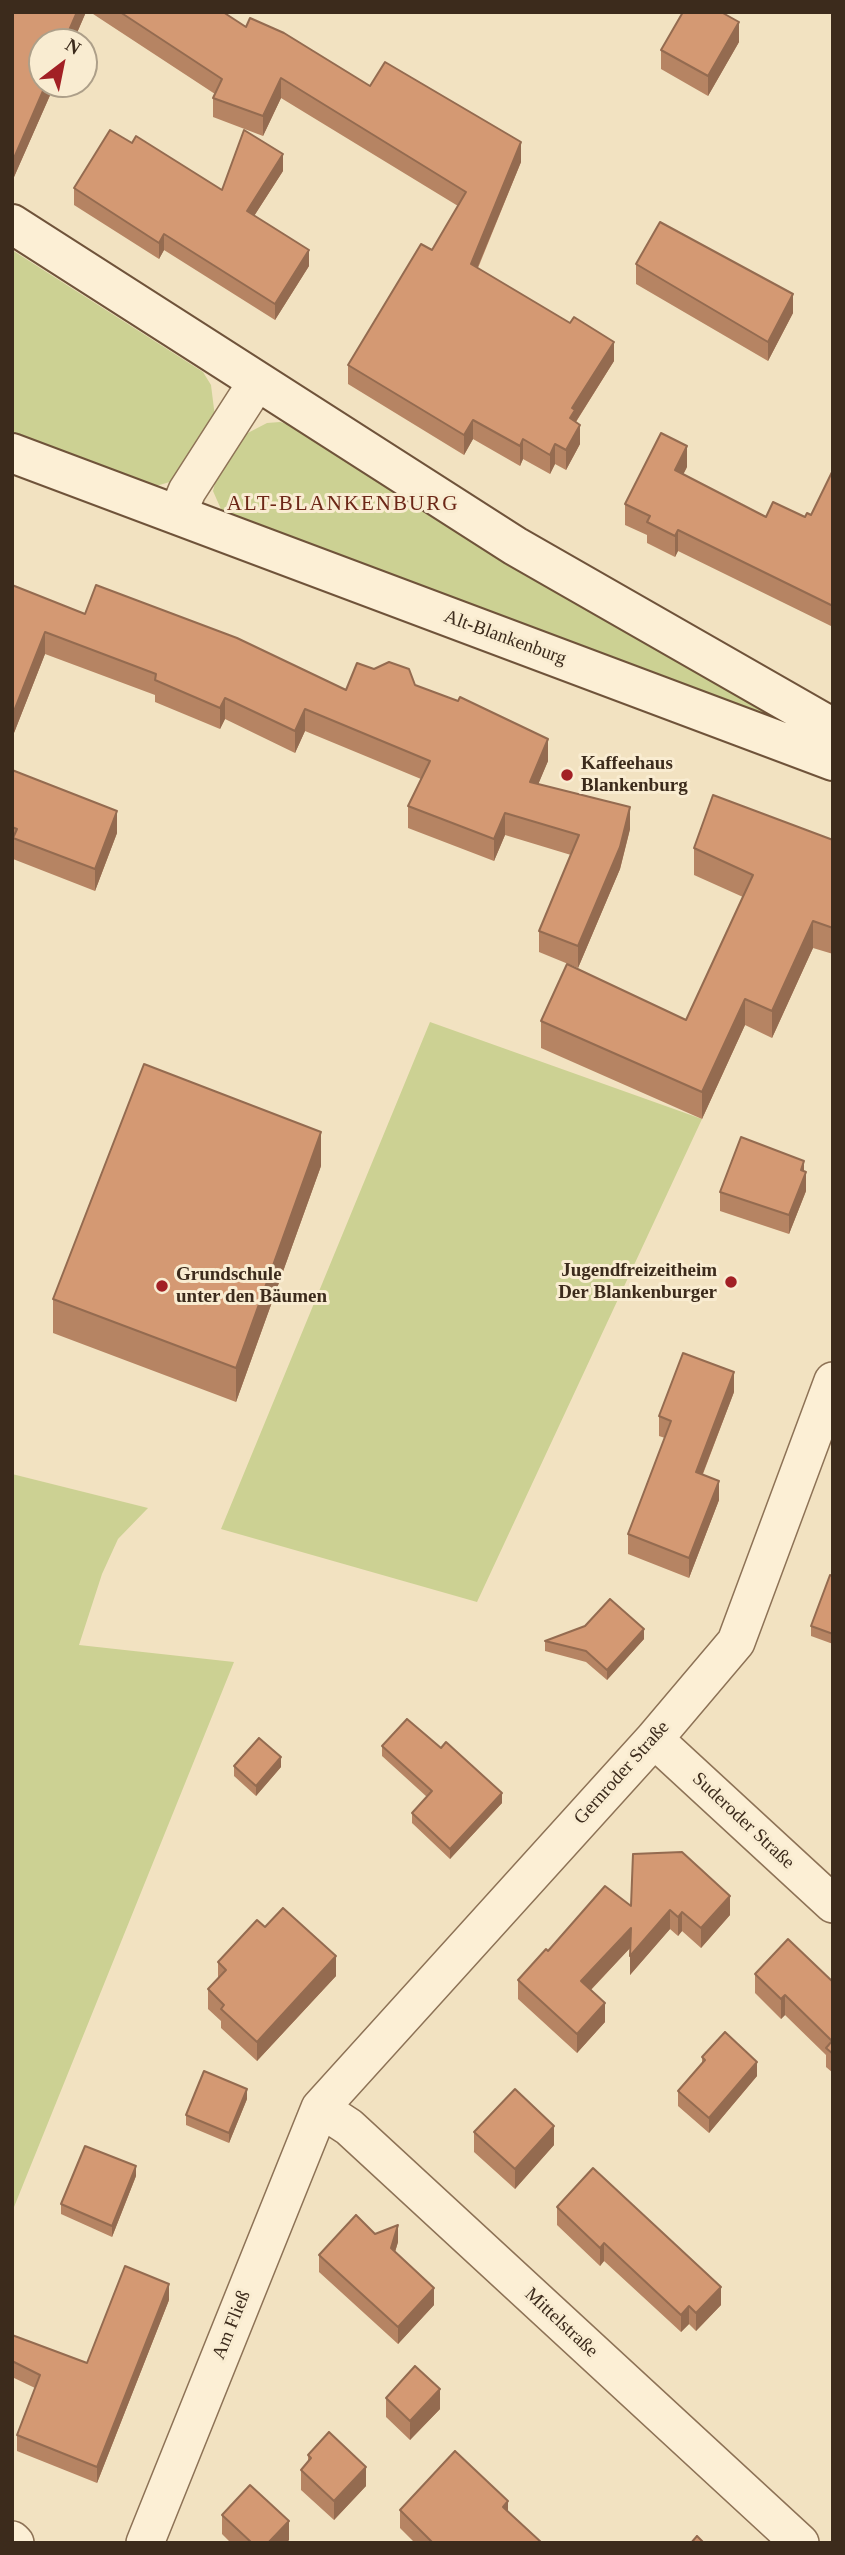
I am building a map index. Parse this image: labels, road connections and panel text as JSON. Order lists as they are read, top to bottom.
{
  "streets": {
    "main road": ["Alt-Blankenburg"],
    "street": [
      "Gernroder Straße",
      "Suderoder Straße",
      "Mittelstraße",
      "Am Fließ"
    ]
  },
  "crossings": [
    ["Gernroder Straße", "Suderoder Straße"],
    ["Gernroder Straße", "Mittelstraße"],
    ["Gernroder Straße", "Am Fließ"],
    ["Mittelstraße", "Am Fließ"]
  ],
  "districts": ["ALT-BLANKENBURG"],
  "places": ["Kaffeehaus Blankenburg", "Jugendfreizeitheim Der Blankenburger", "Grundschule unter den Bäumen"],
  "north": "top right"
}
